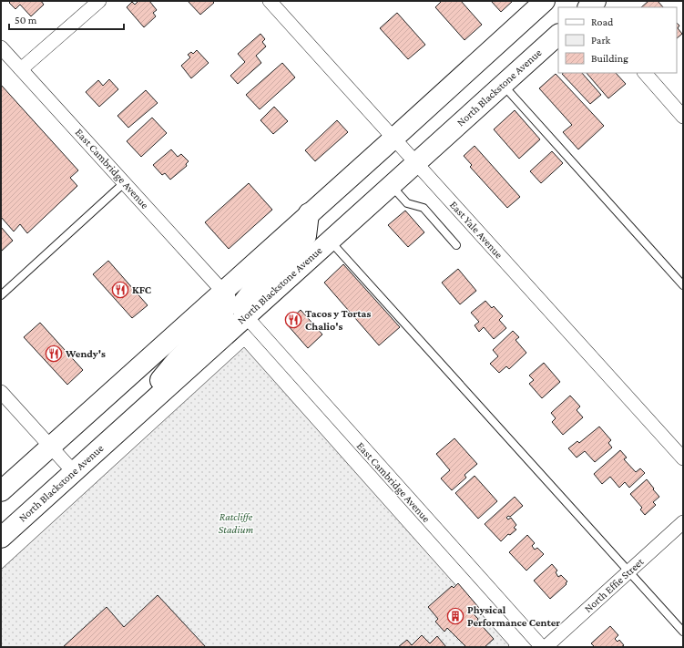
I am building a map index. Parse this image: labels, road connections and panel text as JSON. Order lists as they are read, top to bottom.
{
  "streets": {
    "main road": ["North Blackstone Avenue"],
    "street": ["East Cambridge Avenue", "East Yale Avenue", "North Effie Street"]
  },
  "crossings": [
    ["North Blackstone Avenue", "East Cambridge Avenue"],
    ["North Blackstone Avenue", "East Yale Avenue"]
  ],
  "parks": ["Ratcliffe Stadium"],
  "places": {
    "restaurant": ["KFC", "Tacos y Tortas Chalio's", "Wendy's"],
    "building": ["Physical Performance Center"]
  },
  "legend": ["Road", "Park", "Building"],
  "scale_bar": "50 m"
}
